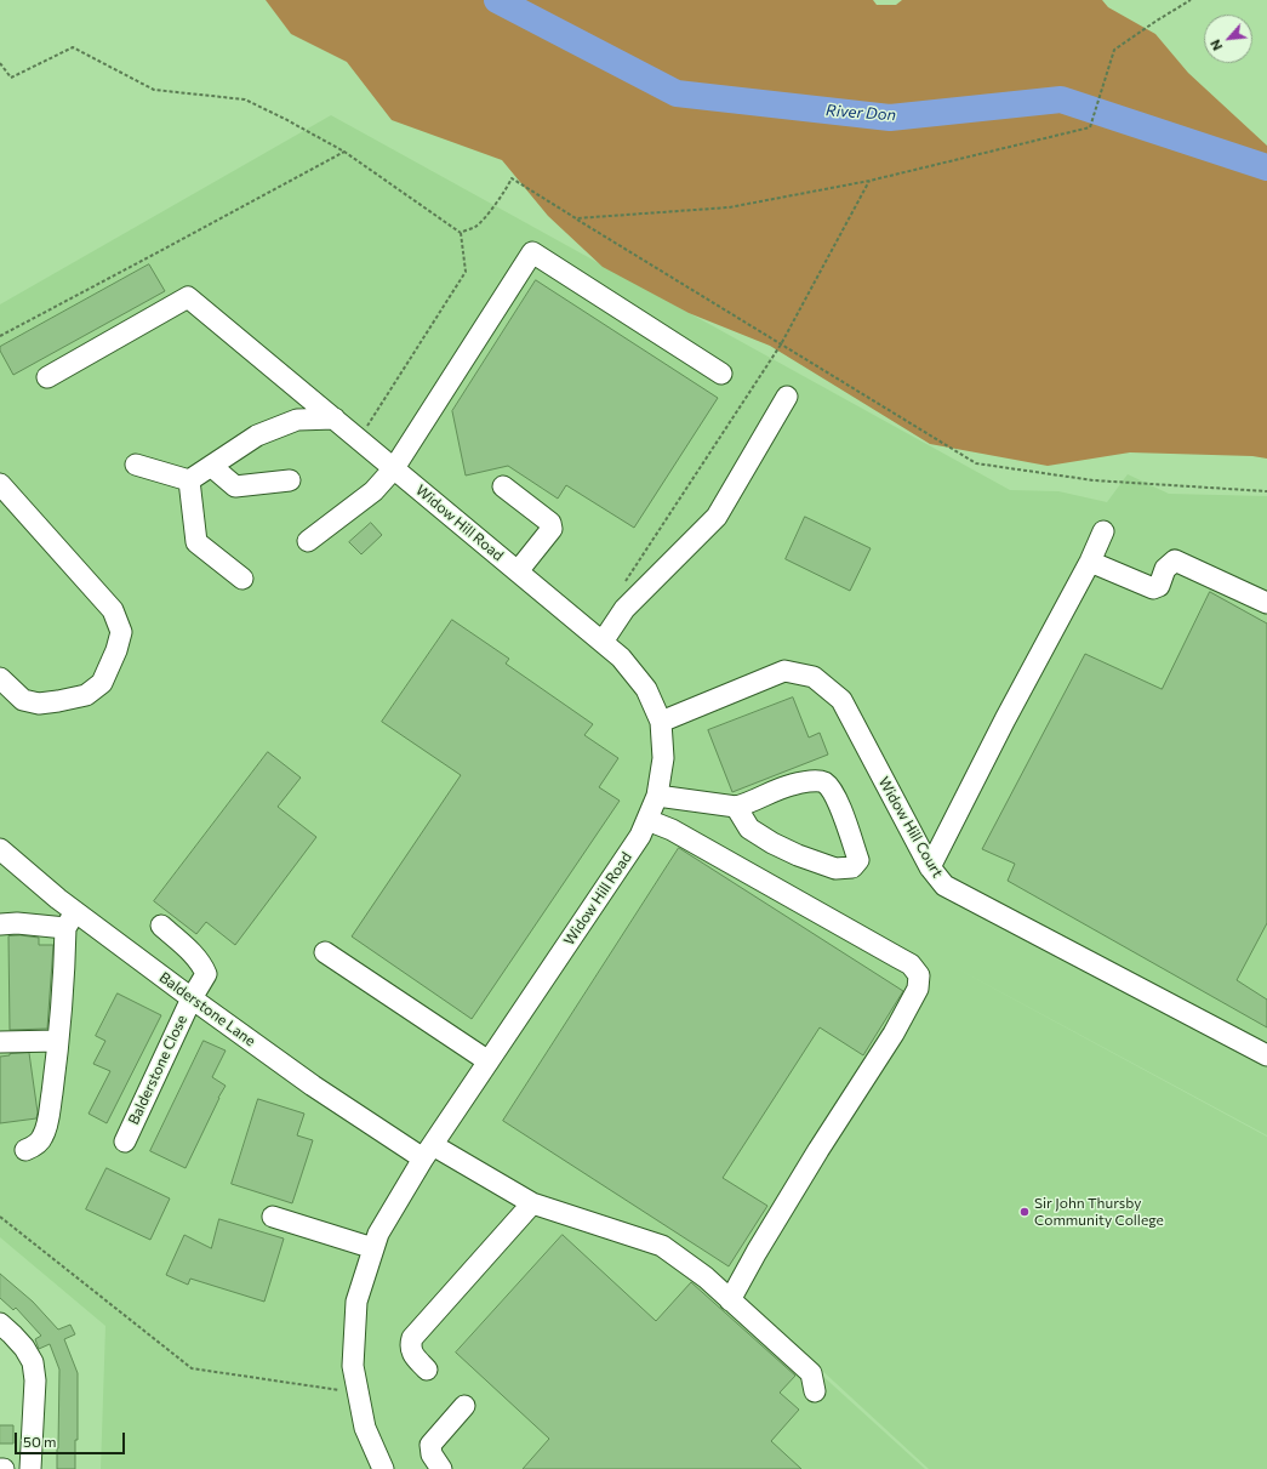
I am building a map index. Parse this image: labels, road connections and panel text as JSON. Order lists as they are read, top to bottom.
{
  "streets": {
    "street": [
      "Widow Hill Road",
      "Widow Hill Court",
      "Balderstone Lane",
      "Balderstone Close"
    ]
  },
  "crossings": [
    ["Widow Hill Road", "Widow Hill Court"],
    ["Widow Hill Road", "Balderstone Lane"],
    ["Balderstone Lane", "Balderstone Close"]
  ],
  "water": ["River Don"],
  "places": ["Sir John Thursby Community College"],
  "scale_bar": "50 m",
  "north": "bottom left"
}
